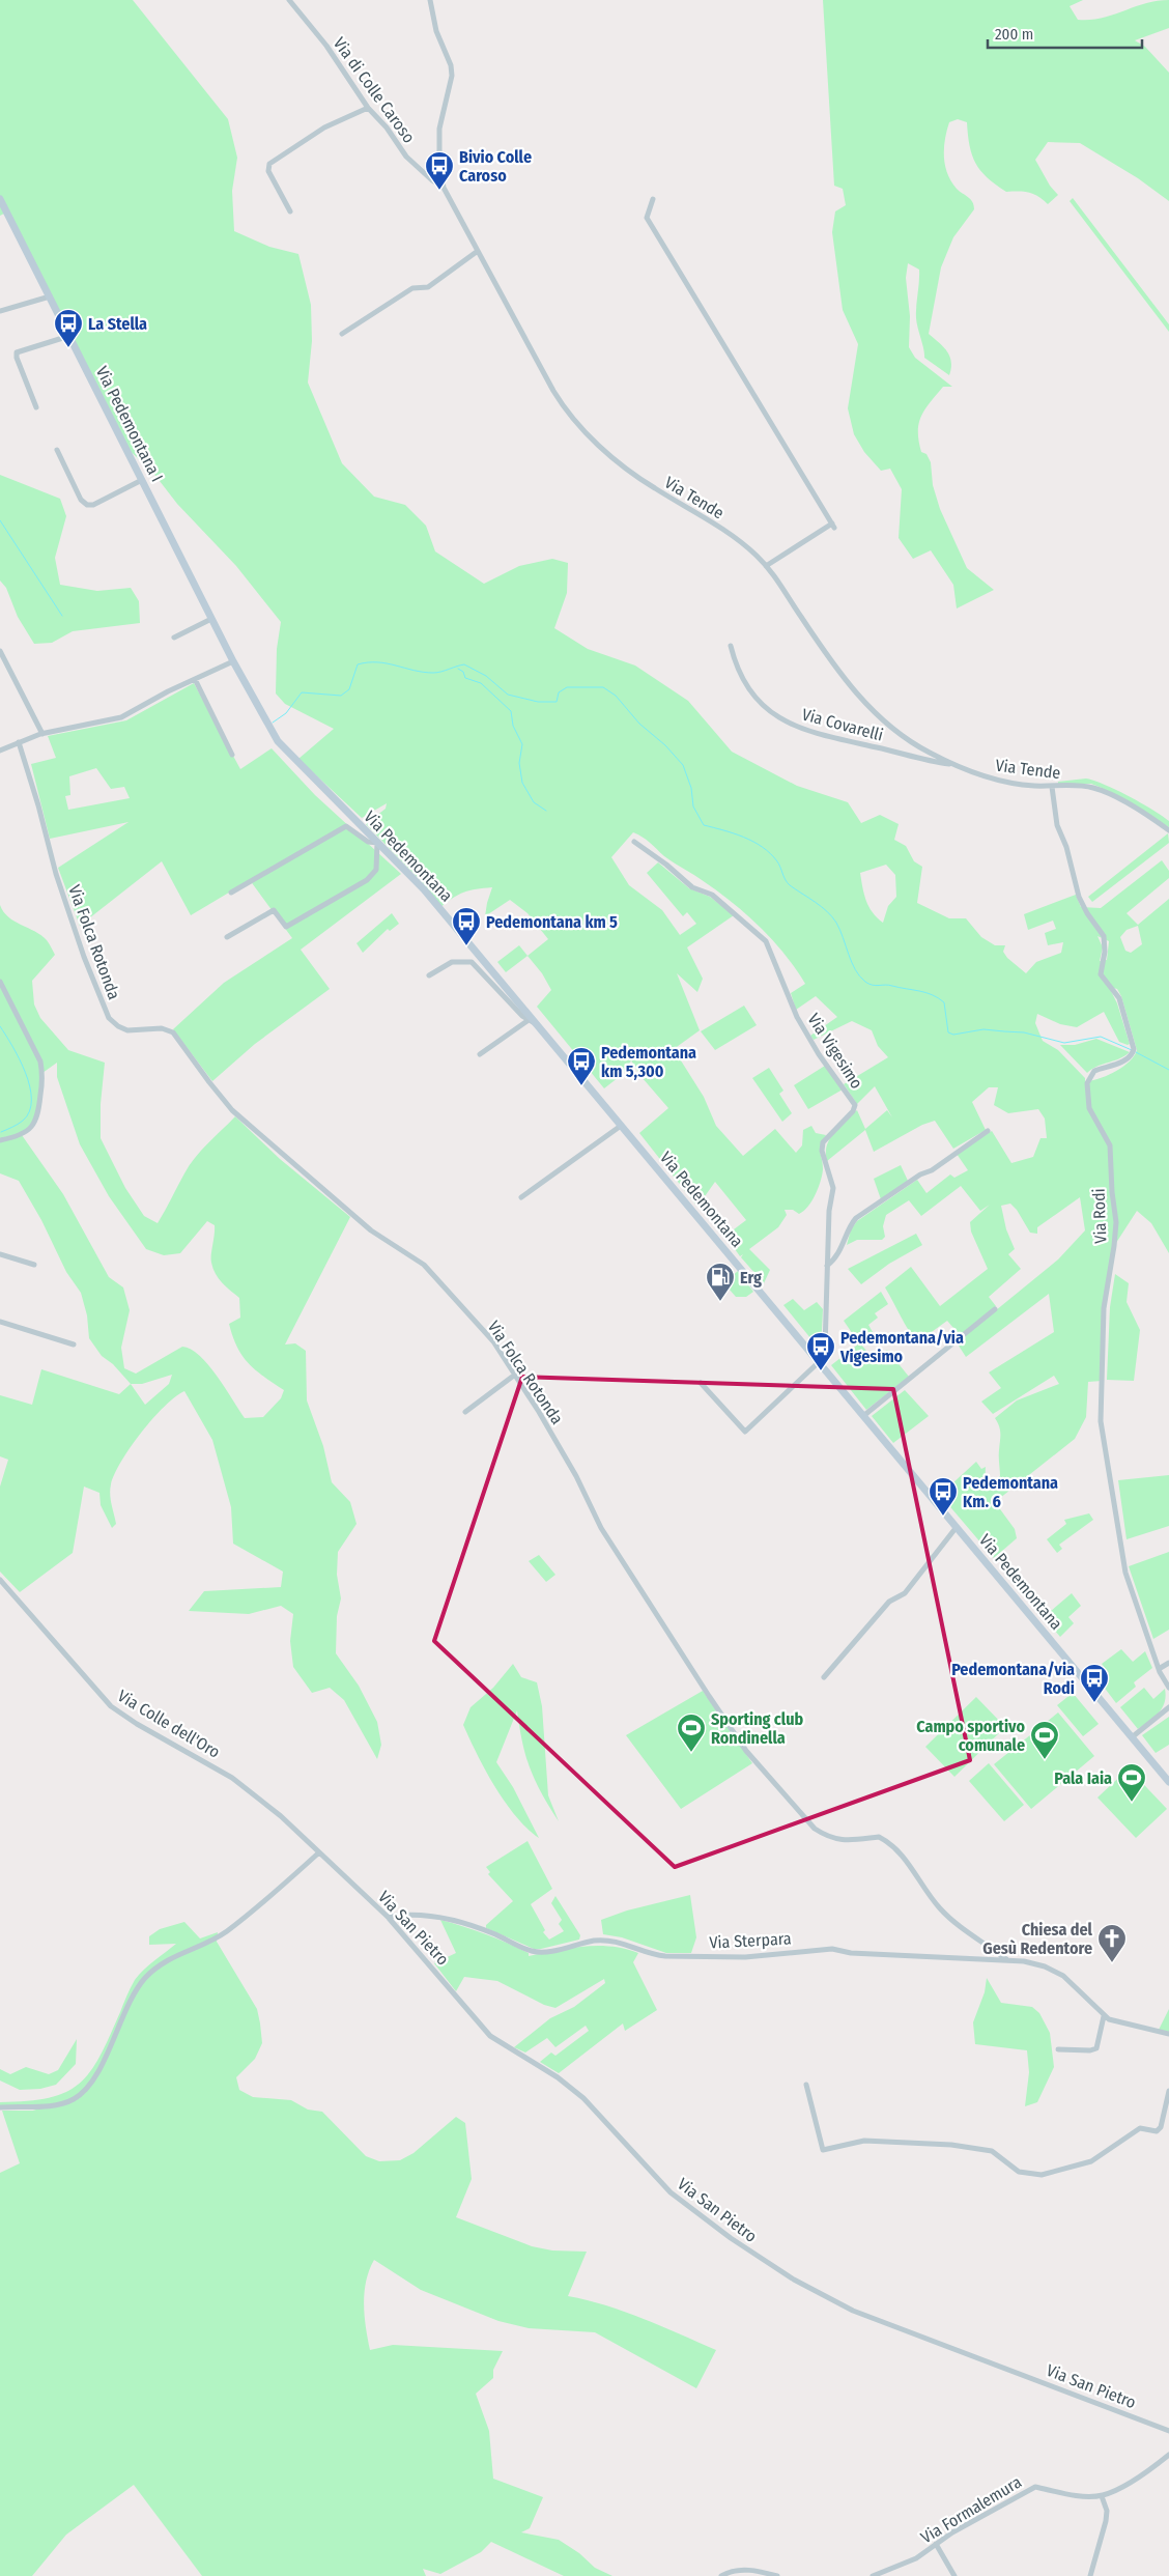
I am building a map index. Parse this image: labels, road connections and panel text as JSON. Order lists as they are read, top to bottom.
{
  "streets": {
    "street": [
      "Via di Colle Caroso",
      "Via Pedemontana I",
      "Via Tende",
      "Via Covarelli",
      "Via Pedemontana",
      "Via Folca Rotonda",
      "Via Vigesimo",
      "Via Rodi",
      "Via Colle dell'Oro",
      "Via San Pietro",
      "Via Sterpara",
      "Via Formalemura"
    ]
  },
  "crossings": [
    ["Via di Colle Caroso", "Via Tende"],
    ["Via Pedemontana I", "Via Pedemontana"],
    ["Via Tende", "Via Covarelli"],
    ["Via Tende", "Via Rodi"],
    ["Via Pedemontana", "Via Vigesimo"],
    ["Via Folca Rotonda", "Via Sterpara"],
    ["Via Colle dell'Oro", "Via San Pietro"],
    ["Via San Pietro", "Via Sterpara"]
  ],
  "places": {
    "bus stop": [
      "Bivio Colle Caroso",
      "La Stella",
      "Pedemontana km 5",
      "Pedemontana km 5,300",
      "Pedemontana/via Vigesimo",
      "Pedemontana Km. 6",
      "Pedemontana/via Rodi"
    ],
    "fuel station": ["Erg"],
    "sports": ["Sporting club Rondinella", "Campo sportivo comunale", "Pala Iaia"],
    "church": ["Chiesa del Gesù Redentore"]
  },
  "scale_bar": "200 m"
}
